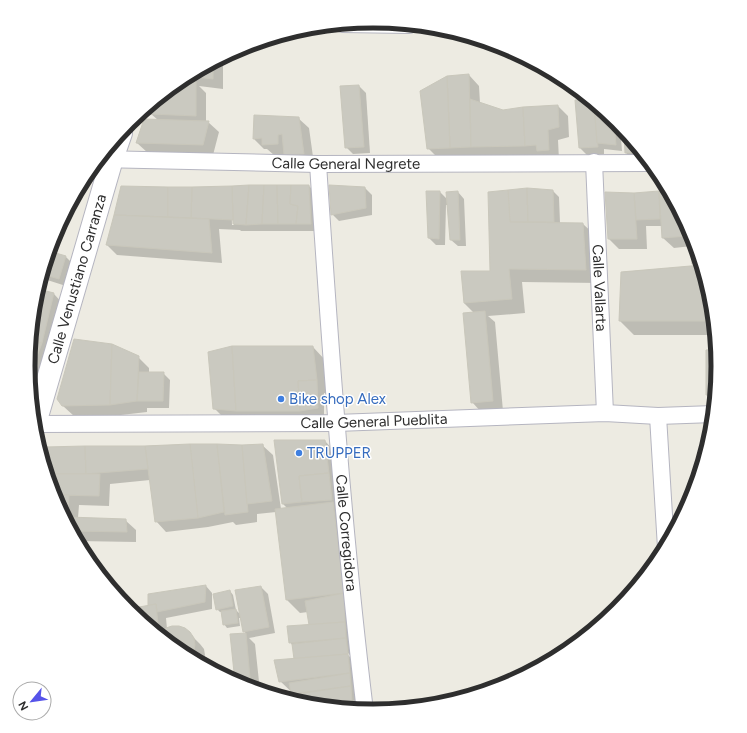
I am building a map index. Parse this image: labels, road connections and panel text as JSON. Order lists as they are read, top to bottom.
{
  "streets": {
    "street": [
      "Calle General Negrete",
      "Calle Venustiano Carranza",
      "Calle Vallarta",
      "Calle General Pueblita",
      "Calle Corregidora"
    ]
  },
  "crossings": [
    ["Calle General Negrete", "Calle Vallarta"],
    ["Calle General Negrete", "Calle Corregidora"],
    ["Calle Vallarta", "Calle General Pueblita"],
    ["Calle General Pueblita", "Calle Corregidora"]
  ],
  "places": ["Bike shop Alex", "TRUPPER"],
  "north": "bottom left"
}
